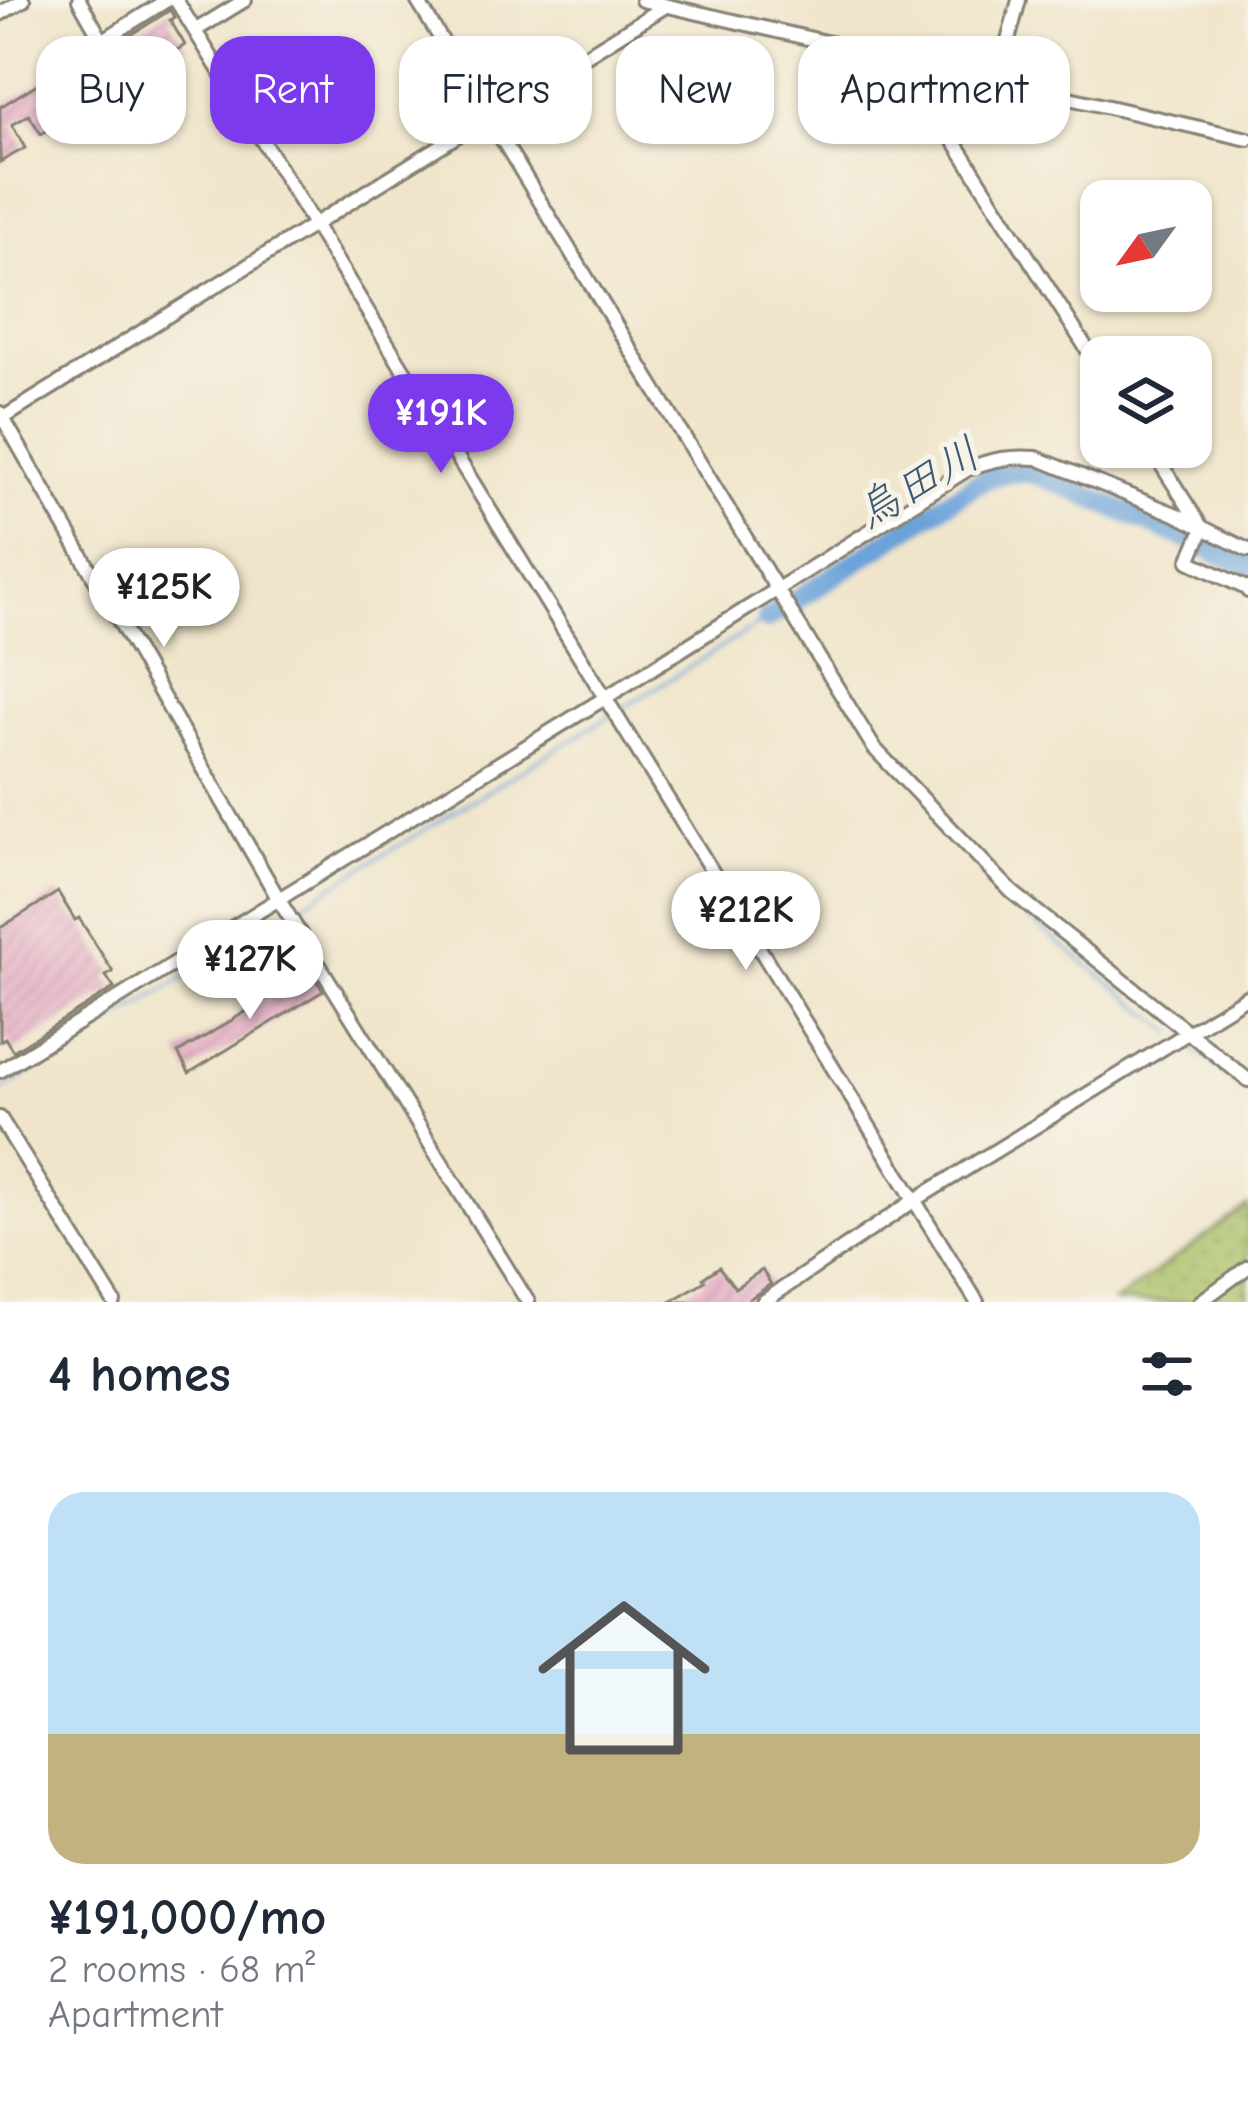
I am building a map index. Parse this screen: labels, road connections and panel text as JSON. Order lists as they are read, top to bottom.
{
  "water": ["烏田川"],
  "north": "bottom left",
  "page": {
    "chip": [
      "Buy",
      "Rent",
      "Filters",
      "New",
      "Apartment"
    ],
    "price": [
      "¥191K",
      "¥125K",
      "¥212K",
      "¥127K"
    ],
    "heading": "4 homes",
    "list": [
      {
        "name": "¥191,000/mo",
        "note": "2 rooms · 68 m² · Apartment"
      }
    ]
  }
}
